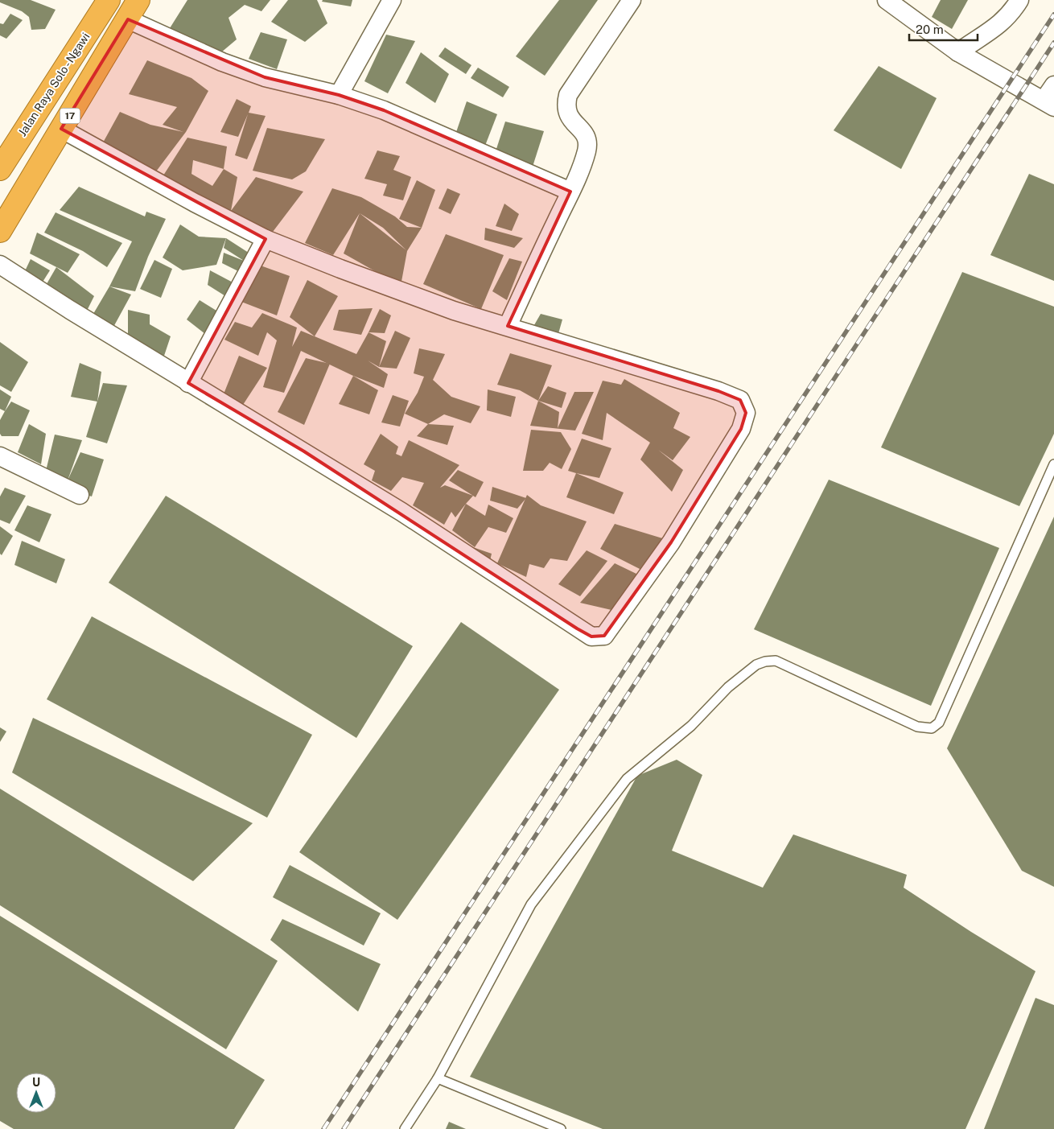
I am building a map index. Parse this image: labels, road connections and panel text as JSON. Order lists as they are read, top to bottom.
{
  "streets": {
    "highway": ["Jalan Raya Solo - Ngawi", "17"]
  },
  "scale_bar": "20 m",
  "north": "top"
}
